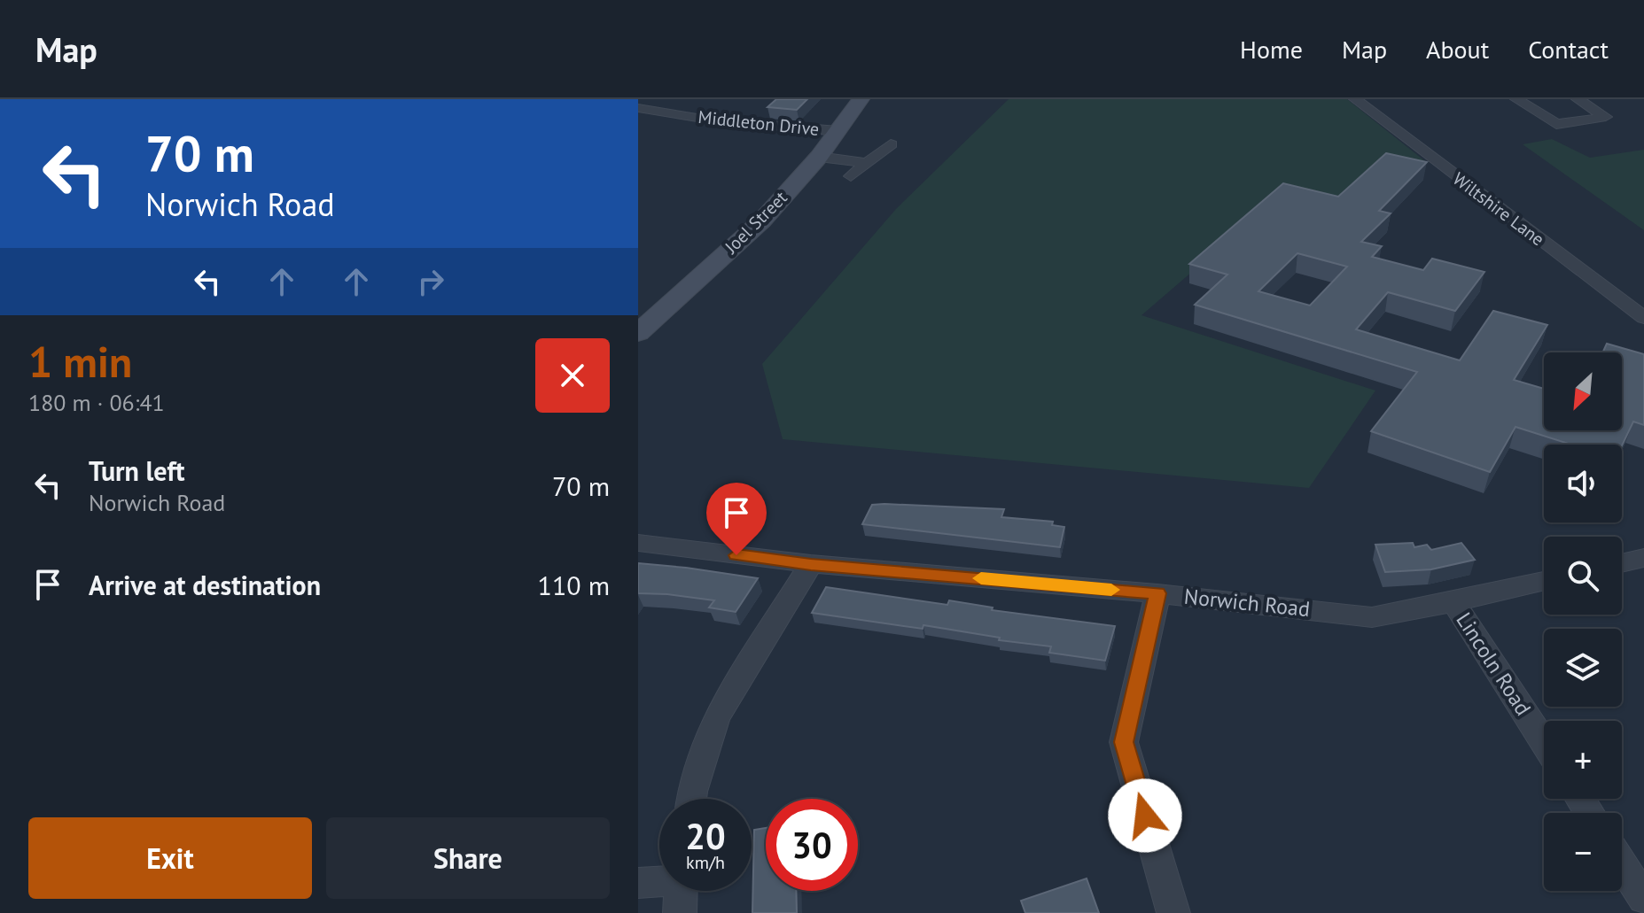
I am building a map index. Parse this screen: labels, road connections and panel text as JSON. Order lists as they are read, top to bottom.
{
  "streets": {
    "main road": ["Joel Street"],
    "street": [
      "Middleton Drive",
      "Wiltshire Lane",
      "Norwich Road",
      "Lincoln Road"
    ]
  },
  "crossings": [
    ["Middleton Drive", "Joel Street"],
    ["Norwich Road", "Lincoln Road"]
  ],
  "north": "bottom left",
  "page": {
    "header": "Map",
    "nav": [
      "Home",
      "Map",
      "About",
      "Contact"
    ],
    "turn": ["70 m", "Norwich Road"],
    "heading": ["1 min", "180 m · 06:41"],
    "map_buttons": ["+", "−"],
    "list": [
      {
        "name": "Turn left",
        "note": "Norwich Road",
        "value": "70 m"
      },
      {
        "name": "Arrive at destination",
        "value": "110 m"
      }
    ],
    "speed": "20 km/h",
    "limit": "30",
    "buttons": ["Exit", "Share"]
  }
}
